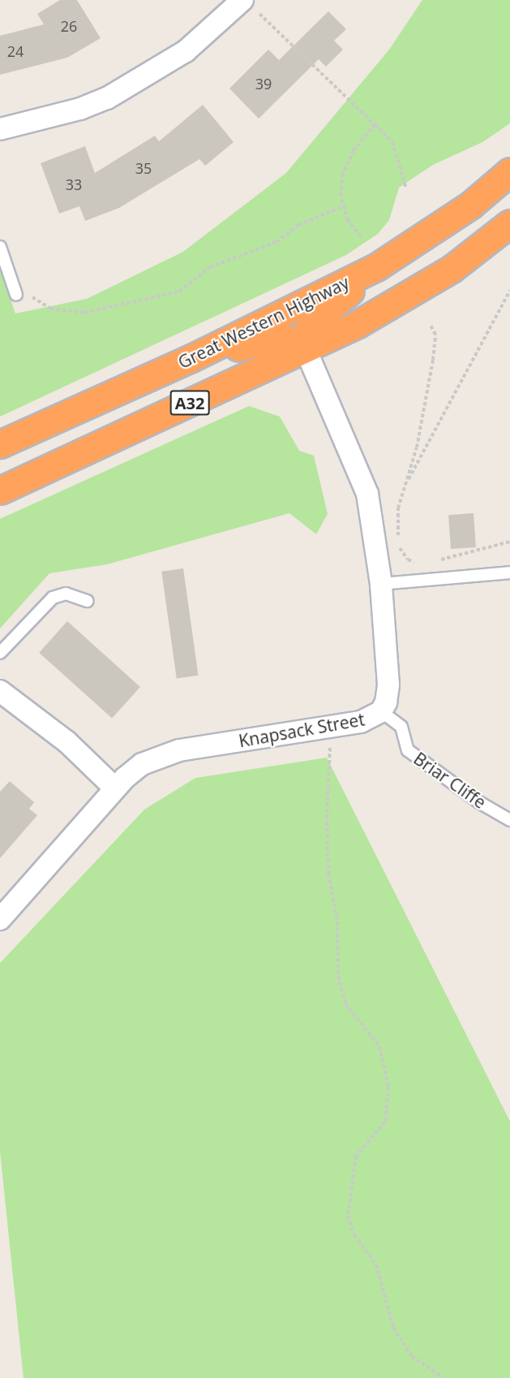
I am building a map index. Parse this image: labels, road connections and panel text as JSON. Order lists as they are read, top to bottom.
{
  "streets": {
    "highway": ["Great Western Highway", "A32"],
    "street": ["Knapsack Street"],
    "lane": ["Briar Cliffe"]
  },
  "crossings": [
    ["A32", "Knapsack Street"],
    ["Knapsack Street", "Briar Cliffe"]
  ],
  "house_numbers": [
    "26",
    "24",
    "39",
    "35",
    "33"
  ]
}
